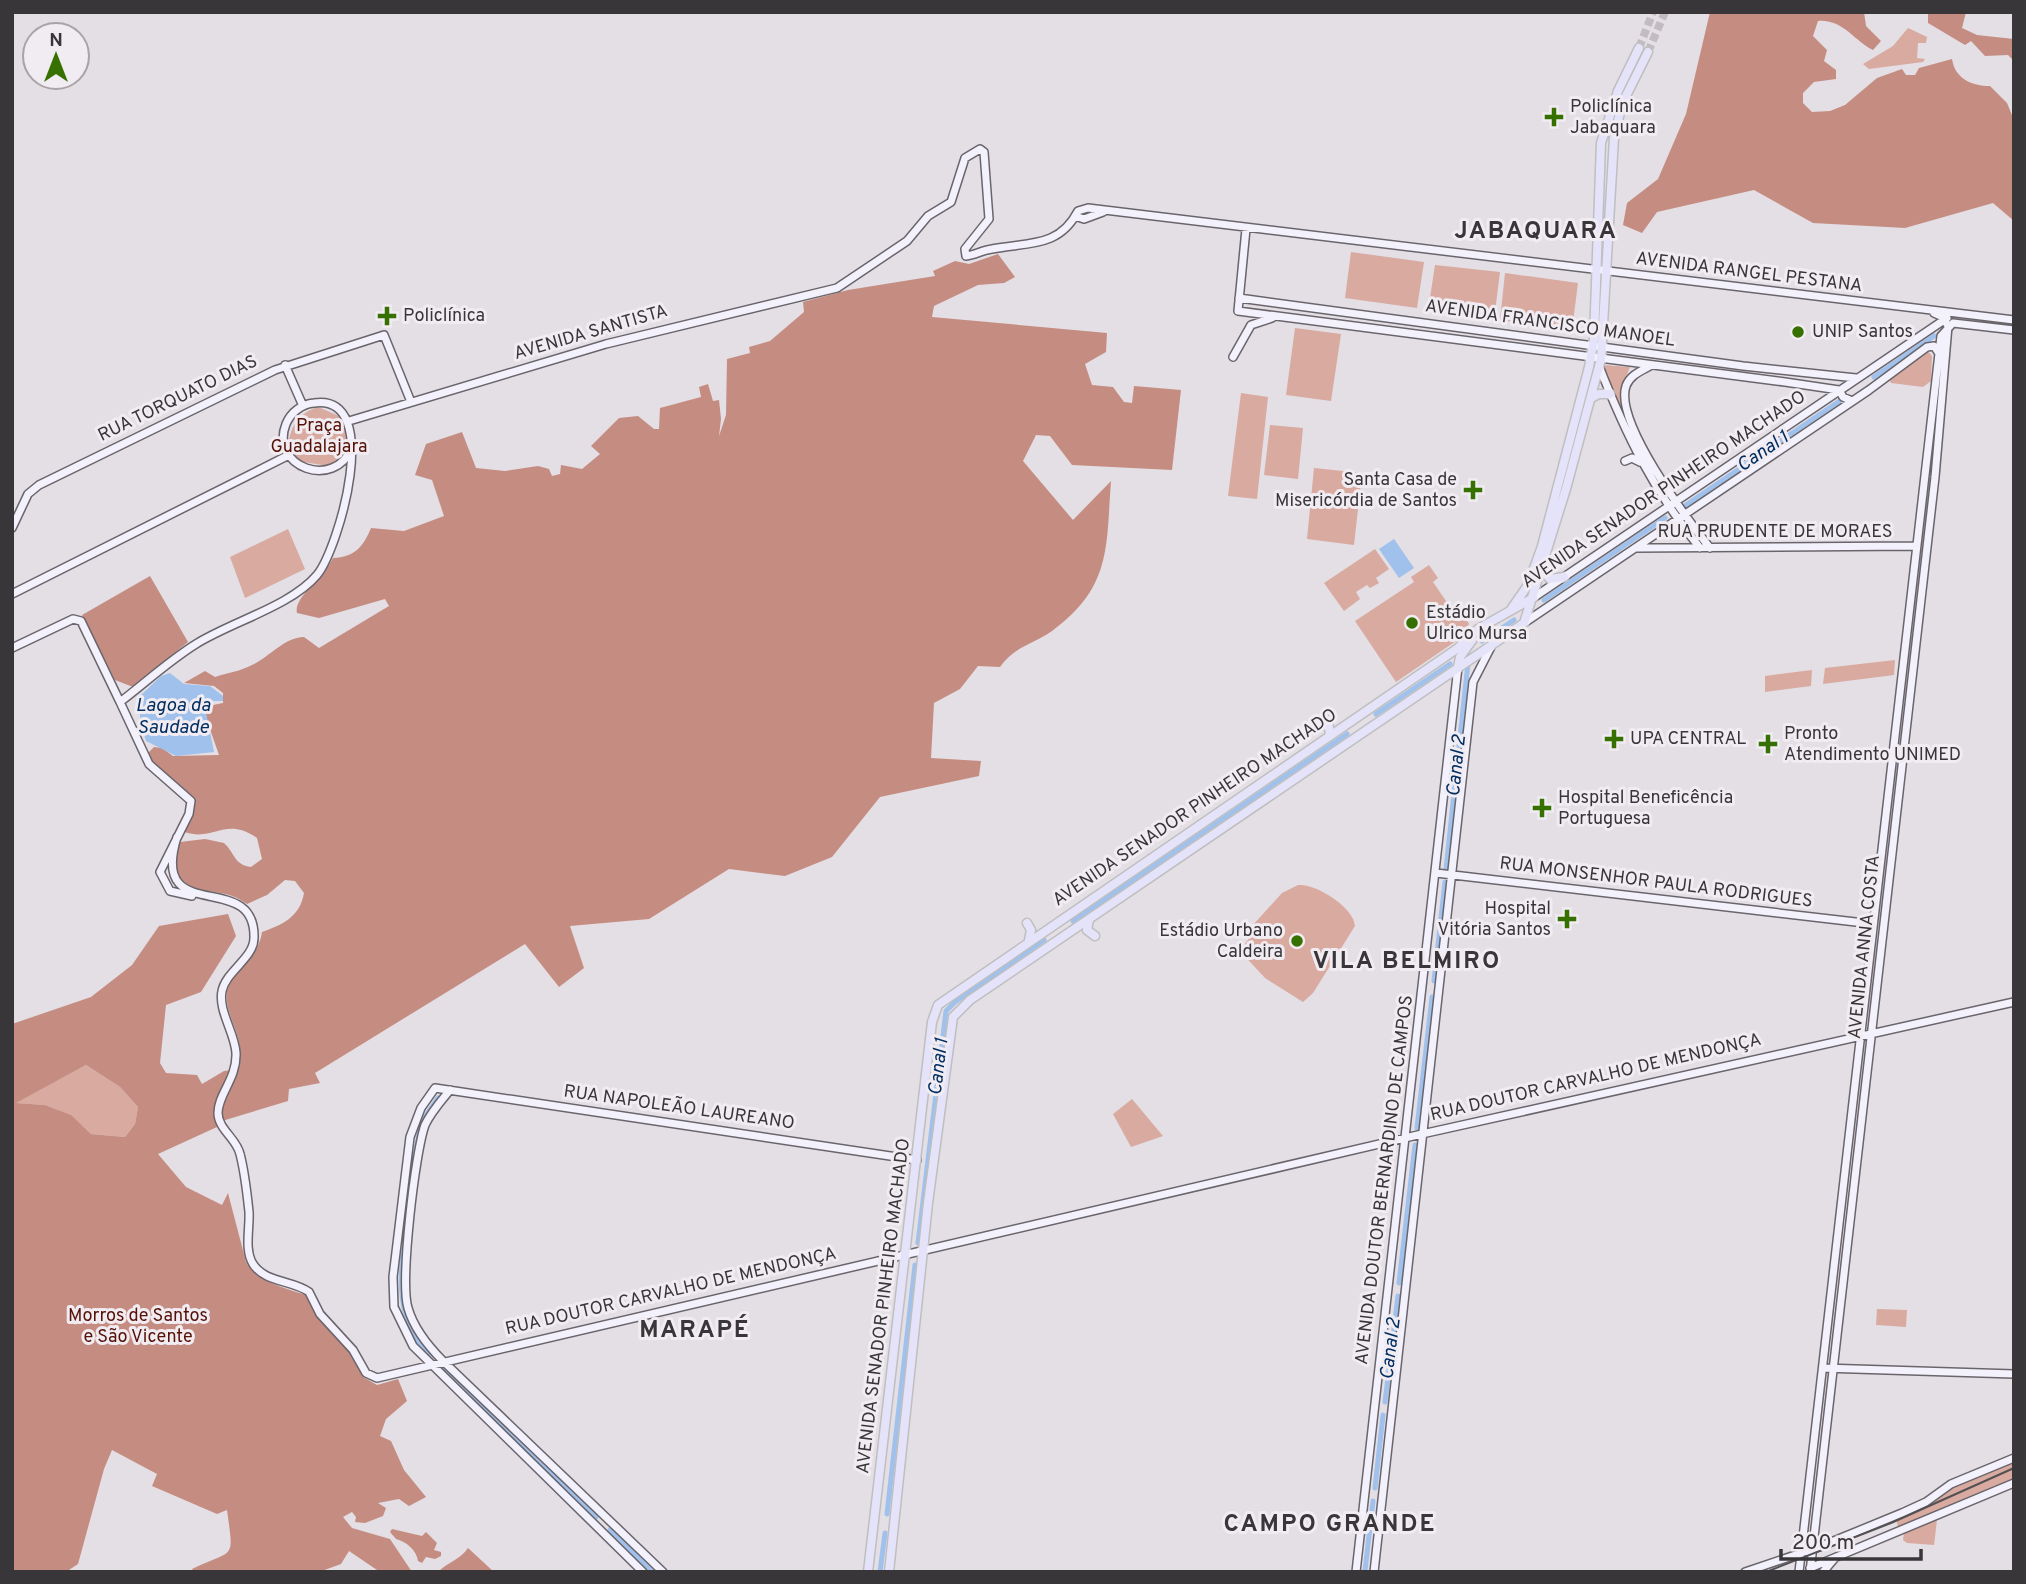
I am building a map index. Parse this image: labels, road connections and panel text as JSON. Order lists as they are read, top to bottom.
{
  "streets": {
    "main road": ["AVENIDA SENADOR PINHEIRO MACHADO"],
    "street": [
      "AVENIDA RANGEL PESTANA",
      "AVENIDA FRANCISCO MANOEL",
      "AVENIDA SANTISTA",
      "RUA TORQUATO DIAS",
      "RUA PRUDENTE DE MORAES",
      "RUA MONSENHOR PAULA RODRIGUES",
      "AVENIDA ANNA COSTA",
      "RUA DOUTOR CARVALHO DE MENDONÇA",
      "RUA NAPOLEÃO LAUREANO",
      "AVENIDA DOUTOR BERNARDINO DE CAMPOS"
    ]
  },
  "crossings": [
    ["AVENIDA RANGEL PESTANA", "AVENIDA SANTISTA"],
    ["AVENIDA RANGEL PESTANA", "AVENIDA SENADOR PINHEIRO MACHADO"],
    ["AVENIDA FRANCISCO MANOEL", "AVENIDA SENADOR PINHEIRO MACHADO"],
    ["AVENIDA SANTISTA", "RUA TORQUATO DIAS"],
    ["AVENIDA SENADOR PINHEIRO MACHADO", "RUA PRUDENTE DE MORAES"],
    ["AVENIDA SENADOR PINHEIRO MACHADO", "AVENIDA ANNA COSTA"],
    ["AVENIDA SENADOR PINHEIRO MACHADO", "RUA DOUTOR CARVALHO DE MENDONÇA"],
    ["AVENIDA SENADOR PINHEIRO MACHADO", "RUA NAPOLEÃO LAUREANO"],
    ["AVENIDA SENADOR PINHEIRO MACHADO", "AVENIDA DOUTOR BERNARDINO DE CAMPOS"],
    ["RUA PRUDENTE DE MORAES", "AVENIDA ANNA COSTA"],
    ["RUA MONSENHOR PAULA RODRIGUES", "AVENIDA ANNA COSTA"],
    ["RUA MONSENHOR PAULA RODRIGUES", "AVENIDA DOUTOR BERNARDINO DE CAMPOS"],
    ["AVENIDA ANNA COSTA", "RUA DOUTOR CARVALHO DE MENDONÇA"],
    ["RUA DOUTOR CARVALHO DE MENDONÇA", "AVENIDA DOUTOR BERNARDINO DE CAMPOS"]
  ],
  "districts": [
    "JABAQUARA",
    "VILA BELMIRO",
    "MARAPÉ",
    "CAMPO GRANDE"
  ],
  "water": ["Canal 1", "Lagoa da Saudade", "Canal 2"],
  "parks": ["Praça Guadalajara", "Morros de Santos e São Vicente"],
  "places": {
    "health": [
      "Policlínica Jabaquara",
      "Policlínica",
      "Santa Casa de Misericórdia de Santos",
      "UPA CENTRAL",
      "Pronto Atendimento UNIMED",
      "Hospital Beneficência Portuguesa",
      "Hospital Vitória Santos"
    ],
    "other": ["UNIP Santos", "Estádio Ulrico Mursa", "Estádio Urbano Caldeira"]
  },
  "scale_bar": "200 m",
  "north": "top"
}
